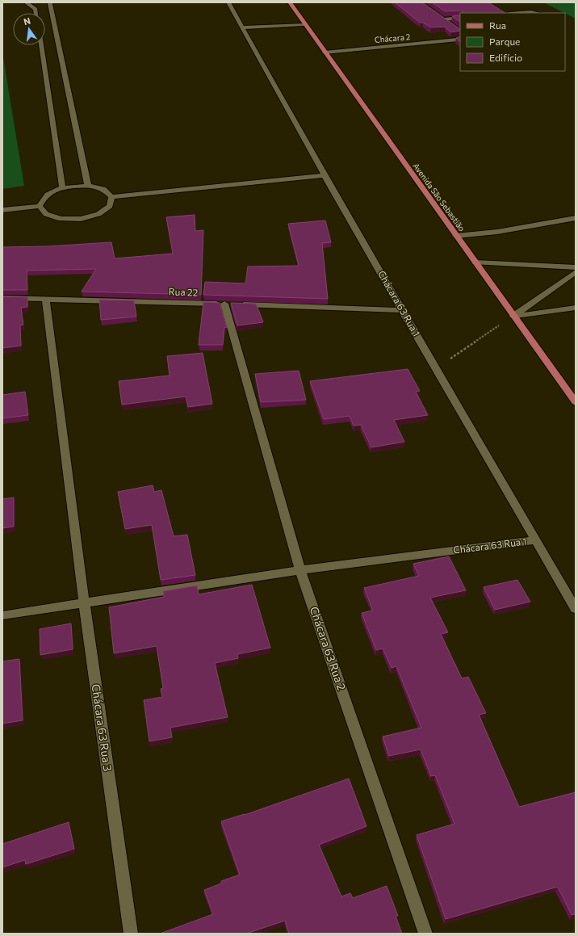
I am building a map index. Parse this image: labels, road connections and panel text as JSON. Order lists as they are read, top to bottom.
{
  "streets": {
    "main road": ["Avenida São Sebastião"],
    "street": [
      "Chácara 2",
      "Rua 22",
      "Chácara 63 Rua 1",
      "Chácara 63 Rua 2",
      "Chácara 63 Rua 3"
    ]
  },
  "crossings": [
    ["Chácara 2", "Avenida São Sebastião"],
    ["Rua 22", "Chácara 63 Rua 1"],
    ["Rua 22", "Chácara 63 Rua 3"],
    ["Chácara 63 Rua 1", "Chácara 63 Rua 2"]
  ],
  "legend": ["Rua", "Parque", "Edifício"],
  "north": "top"
}
